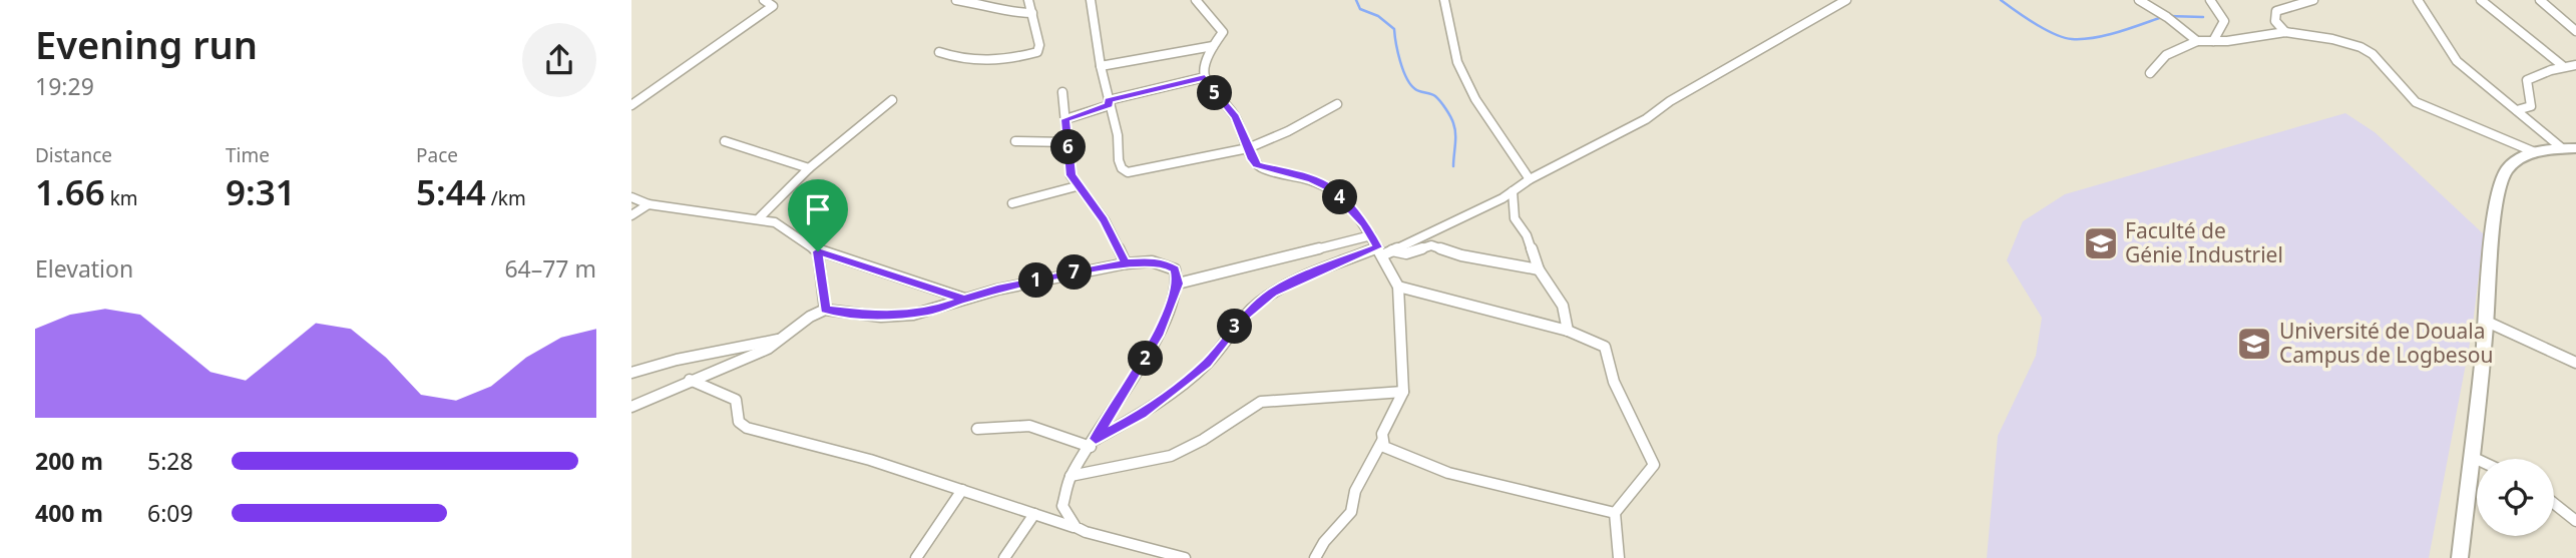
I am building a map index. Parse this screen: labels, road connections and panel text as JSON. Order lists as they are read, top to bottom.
{
  "places": {
    "school or university": ["Faculté de Génie Industriel", "Université de Douala Campus de Logbesou"]
  },
  "page": {
    "heading": ["Evening run", "19:29"],
    "pins": [
      "5",
      "6",
      "4",
      "7",
      "1",
      "3",
      "2"
    ],
    "stats": [
      ["Distance", "1.66 km"],
      ["Time", "9:31"],
      ["Pace", "5:44 /km"]
    ],
    "chart": ["Elevation", "64–77 m"],
    "list": [
      {
        "name": "200 m",
        "note": "5:28"
      },
      {
        "name": "400 m",
        "note": "6:09"
      }
    ]
  }
}
